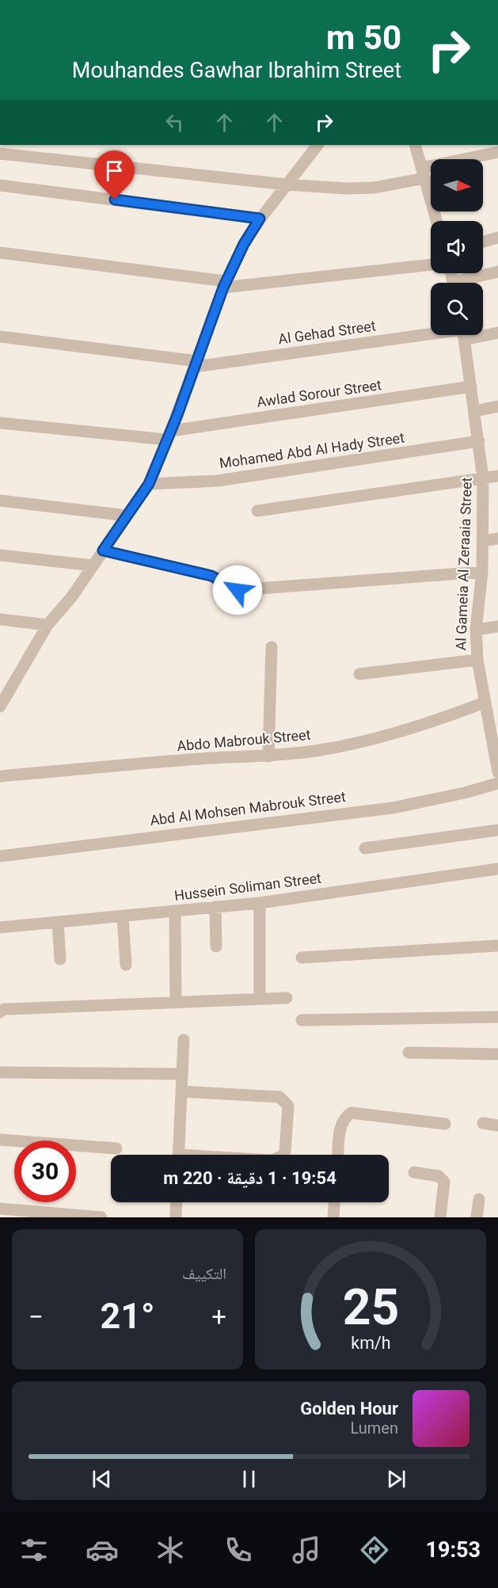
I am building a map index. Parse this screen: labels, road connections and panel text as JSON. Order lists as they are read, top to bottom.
{
  "streets": {
    "street": [
      "Al Gehad Street",
      "Awlad Sorour Street",
      "Mohamed Abd Al Hady Street",
      "Al Gameia Al Zeraaia Street",
      "Abdo Mabrouk Street",
      "Abd Al Mohsen Mabrouk Street",
      "Hussein Soliman Street"
    ]
  },
  "crossings": [
    ["Awlad Sorour Street", "Al Gameia Al Zeraaia Street"],
    ["Mohamed Abd Al Hady Street", "Al Gameia Al Zeraaia Street"],
    ["Al Gameia Al Zeraaia Street", "Abdo Mabrouk Street"]
  ],
  "north": "right",
  "page": {
    "turn": ["50 m", "Mouhandes Gawhar Ibrahim Street"],
    "limit": "30",
    "trip": "19:54 · 1 دقيقة · 220 m",
    "tile": "التكييف",
    "heat": ["−", "21°", "+"],
    "song": ["Golden Hour", "Lumen"],
    "tabs": "19:53",
    "gauge": ["25", "km/h"]
  }
}
